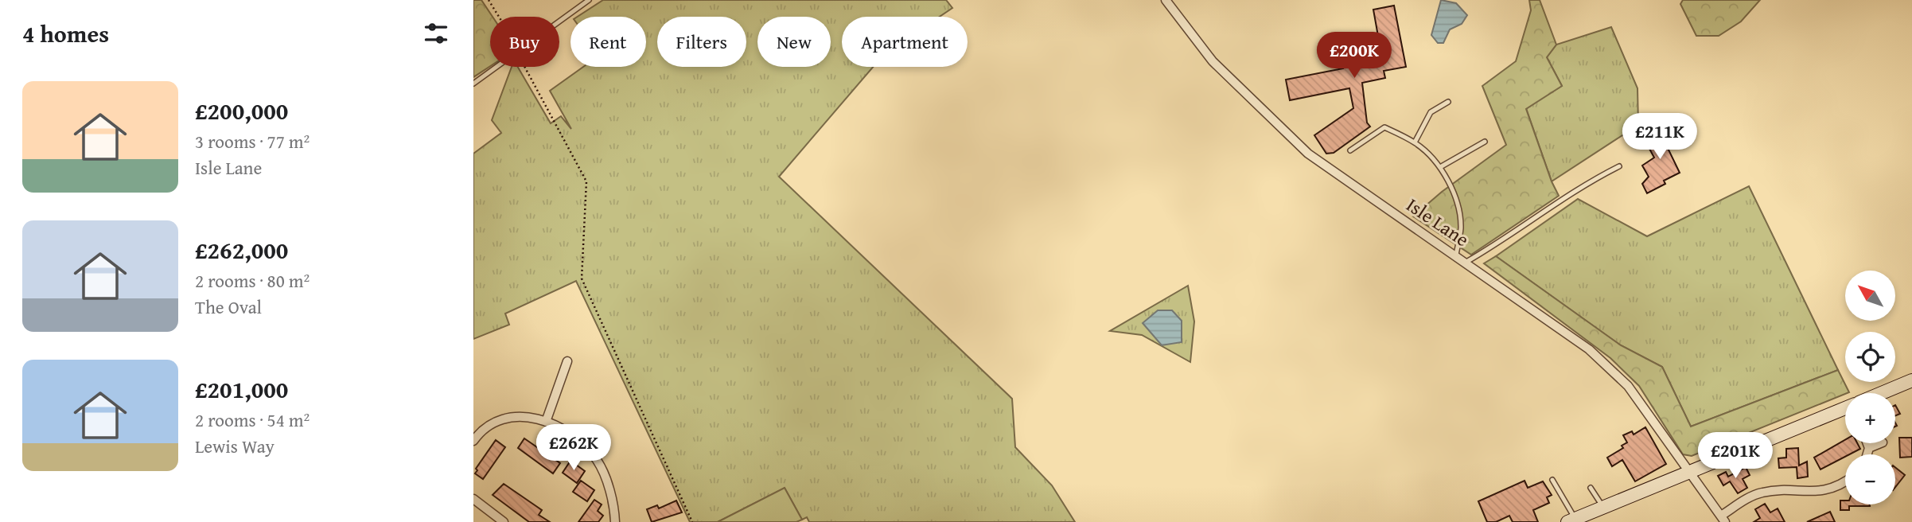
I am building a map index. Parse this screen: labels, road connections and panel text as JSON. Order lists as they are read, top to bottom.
{
  "streets": {
    "street": ["Isle Lane"]
  },
  "north": "top left",
  "page": {
    "heading": "4 homes",
    "chip": [
      "Buy",
      "Rent",
      "Filters",
      "New",
      "Apartment"
    ],
    "price": [
      "£200K",
      "£211K",
      "£262K",
      "£201K"
    ],
    "list": [
      {
        "name": "£200,000",
        "note": "3 rooms · 77 m² · Isle Lane"
      },
      {
        "name": "£262,000",
        "note": "2 rooms · 80 m² · The Oval"
      },
      {
        "name": "£201,000",
        "note": "2 rooms · 54 m² · Lewis Way"
      }
    ],
    "map_buttons": ["+", "−"]
  }
}
